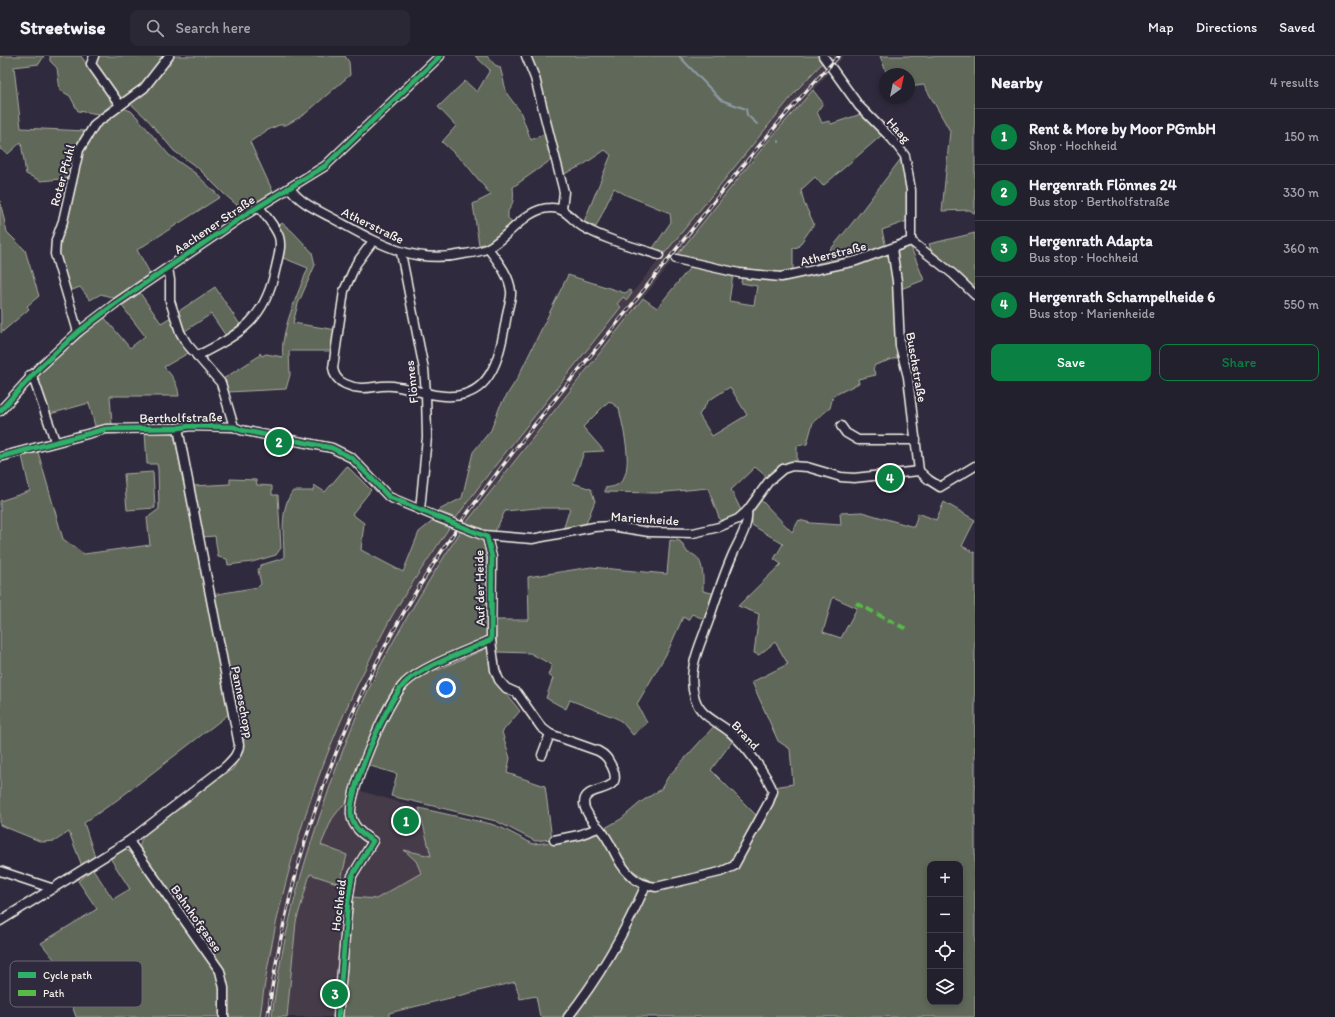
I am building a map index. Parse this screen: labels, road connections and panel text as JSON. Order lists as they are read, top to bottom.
{
  "streets": {
    "street": [
      "Haag",
      "Roter Pfuhl",
      "Aachener Straße",
      "Atherstraße",
      "Buschstraße",
      "Flönnes",
      "Bertholfstraße",
      "Marienheide",
      "Auf der Heide",
      "Panneschopp",
      "Brand",
      "Hochheid",
      "Bahnhofgasse"
    ]
  },
  "crossings": [
    ["Haag", "Atherstraße"],
    ["Roter Pfuhl", "Aachener Straße"],
    ["Aachener Straße", "Atherstraße"],
    ["Atherstraße", "Buschstraße"],
    ["Atherstraße", "Flönnes"],
    ["Buschstraße", "Marienheide"],
    ["Flönnes", "Bertholfstraße"],
    ["Bertholfstraße", "Marienheide"],
    ["Bertholfstraße", "Panneschopp"],
    ["Marienheide", "Auf der Heide"],
    ["Marienheide", "Brand"],
    ["Auf der Heide", "Brand"],
    ["Auf der Heide", "Hochheid"],
    ["Panneschopp", "Bahnhofgasse"]
  ],
  "legend": ["Cycle path", "Path"],
  "north": "top right",
  "page": {
    "header": "Streetwise",
    "search": "Search here",
    "nav": ["Map", "Directions", "Saved"],
    "heading": ["Nearby", "4 results"],
    "list": [
      {
        "mark": "1",
        "name": "Rent & More by Moor PGmbH",
        "note": "Shop · Hochheid",
        "value": "150 m"
      },
      {
        "mark": "2",
        "name": "Hergenrath Flönnes 24",
        "note": "Bus stop · Bertholfstraße",
        "value": "330 m"
      },
      {
        "mark": "3",
        "name": "Hergenrath Adapta",
        "note": "Bus stop · Hochheid",
        "value": "360 m"
      },
      {
        "mark": "4",
        "name": "Hergenrath Schampelheide 6",
        "note": "Bus stop · Marienheide",
        "value": "550 m"
      }
    ],
    "buttons": ["Save", "Share"],
    "pins": [
      "2",
      "4",
      "1",
      "3"
    ],
    "map_buttons": ["+", "−"]
  }
}
